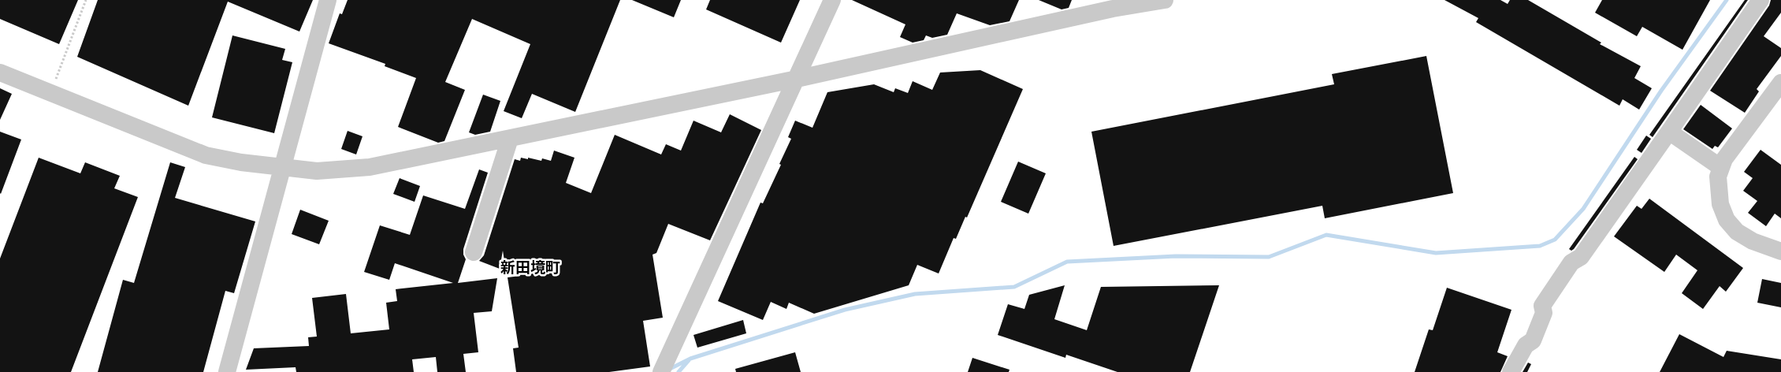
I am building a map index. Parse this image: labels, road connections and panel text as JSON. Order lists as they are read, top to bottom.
{
  "districts": ["新田境町"]
}
